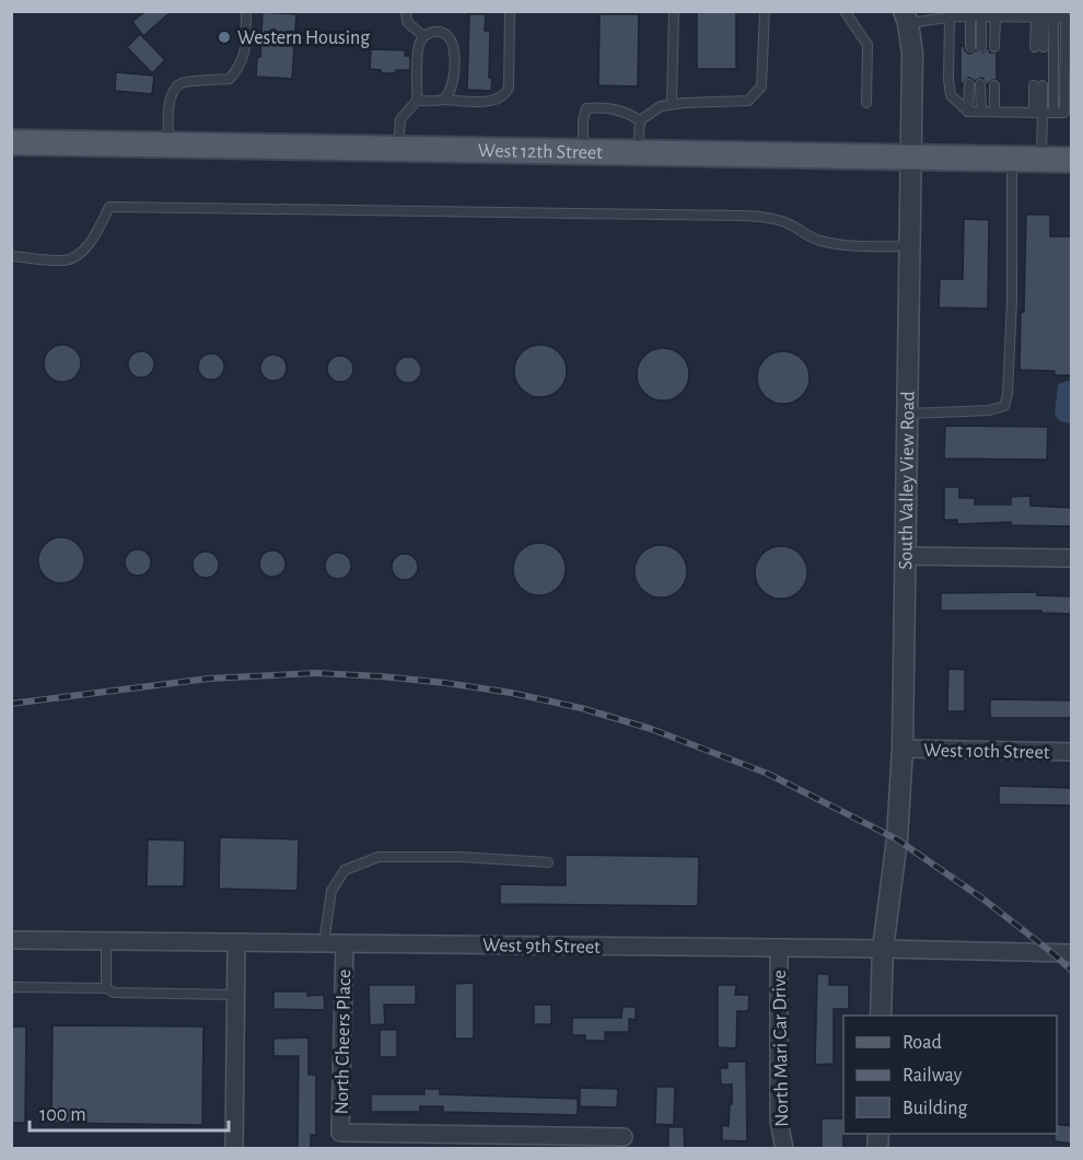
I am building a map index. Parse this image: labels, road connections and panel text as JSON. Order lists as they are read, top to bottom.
{
  "streets": {
    "main road": ["West 12th Street"],
    "street": [
      "South Valley View Road",
      "West 10th Street",
      "West 9th Street",
      "North Cheers Place",
      "North Mari Car Drive"
    ]
  },
  "crossings": [
    ["West 12th Street", "South Valley View Road"],
    ["South Valley View Road", "West 10th Street"],
    ["South Valley View Road", "West 9th Street"],
    ["West 9th Street", "North Cheers Place"],
    ["West 9th Street", "North Mari Car Drive"]
  ],
  "places": ["Western Housing"],
  "legend": ["Road", "Railway", "Building"],
  "scale_bar": "100 m"
}
